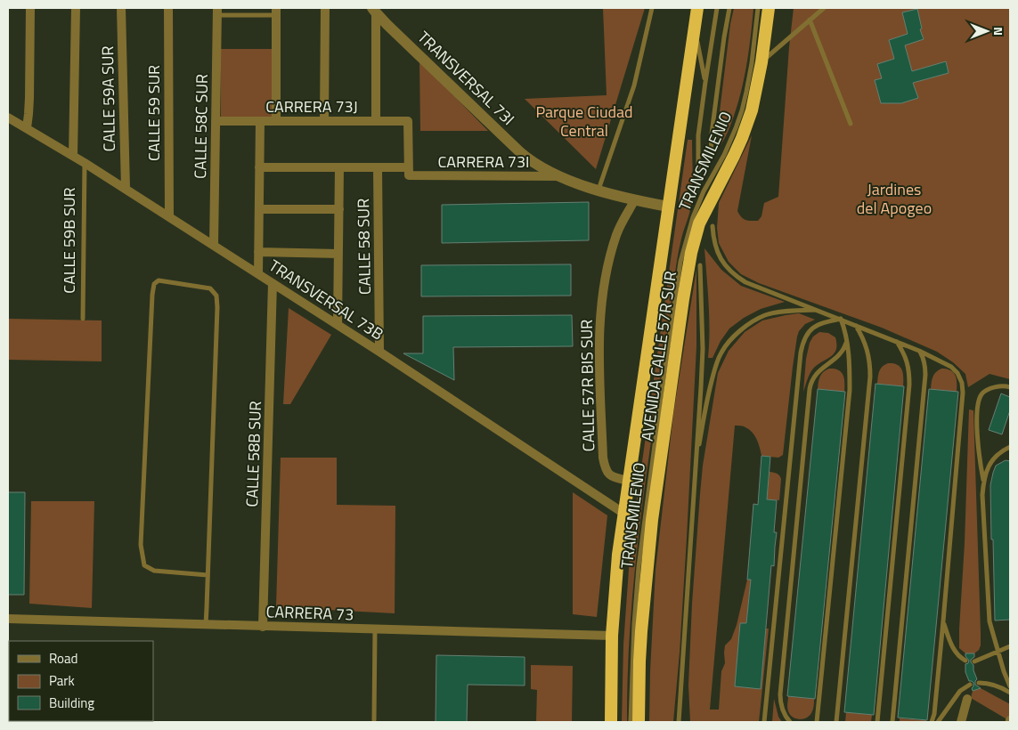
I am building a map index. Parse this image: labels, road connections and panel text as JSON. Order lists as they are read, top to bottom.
{
  "streets": {
    "highway": ["AVENIDA CALLE 57R SUR"],
    "street": [
      "TRANSVERSAL 73I",
      "CALLE 59A SUR",
      "CARRERA 73J",
      "CALLE 59 SUR",
      "CALLE 58C SUR",
      "CARRERA 73I",
      "CALLE 58 SUR",
      "TRANSVERSAL 73B",
      "CALLE 57R BIS SUR",
      "CALLE 58B SUR",
      "CARRERA 73"
    ],
    "lane": ["TRANSMILENIO", "CALLE 59B SUR"]
  },
  "crossings": [
    ["TRANSVERSAL 73I", "CARRERA 73I"],
    ["TRANSVERSAL 73I", "AVENIDA CALLE 57R SUR"],
    ["TRANSVERSAL 73I", "CALLE 57R BIS SUR"],
    ["CALLE 59A SUR", "TRANSVERSAL 73B"],
    ["CARRERA 73J", "CALLE 58C SUR"],
    ["CARRERA 73J", "CARRERA 73I"],
    ["CALLE 59 SUR", "TRANSVERSAL 73B"],
    ["CALLE 58C SUR", "TRANSVERSAL 73B"],
    ["TRANSMILENIO", "AVENIDA CALLE 57R SUR"],
    ["CARRERA 73I", "CALLE 58 SUR"],
    ["CALLE 59B SUR", "TRANSVERSAL 73B"],
    ["CALLE 58 SUR", "TRANSVERSAL 73B"],
    ["TRANSVERSAL 73B", "AVENIDA CALLE 57R SUR"],
    ["TRANSVERSAL 73B", "CALLE 58B SUR"],
    ["AVENIDA CALLE 57R SUR", "CALLE 57R BIS SUR"],
    ["AVENIDA CALLE 57R SUR", "CARRERA 73"],
    ["CALLE 58B SUR", "CARRERA 73"]
  ],
  "parks": ["Parque Ciudad Central", "Jardines del Apogeo"],
  "legend": ["Road", "Park", "Building"],
  "north": "right"
}
